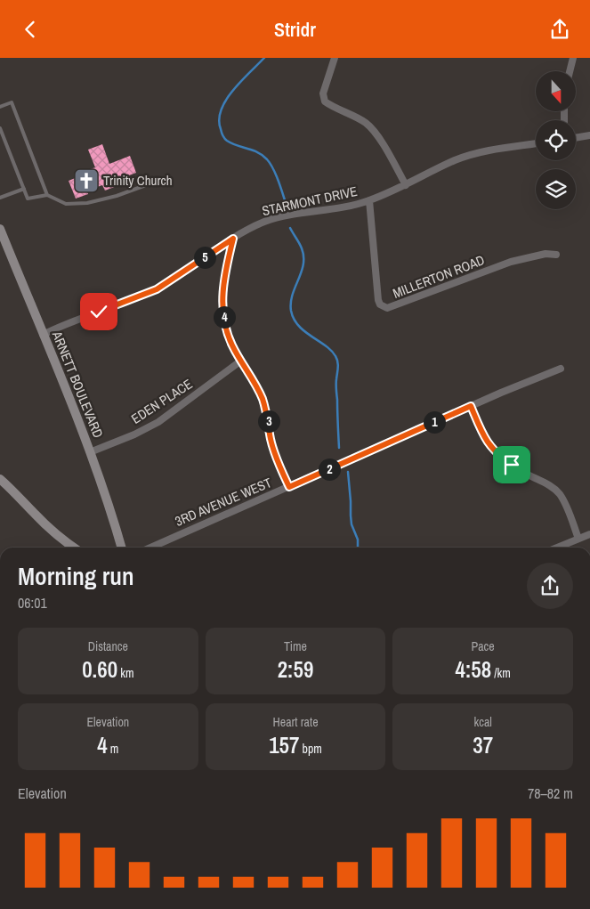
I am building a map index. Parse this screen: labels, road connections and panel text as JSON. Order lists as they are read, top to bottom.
{
  "streets": {
    "main road": ["ARNETT BOULEVARD"],
    "street": [
      "STARMONT DRIVE",
      "MILLERTON ROAD",
      "EDEN PLACE",
      "3RD AVENUE WEST"
    ]
  },
  "crossings": [
    ["STARMONT DRIVE", "MILLERTON ROAD"],
    ["STARMONT DRIVE", "ARNETT BOULEVARD"],
    ["ARNETT BOULEVARD", "EDEN PLACE"]
  ],
  "places": {
    "church": ["Trinity Church"]
  },
  "north": "bottom",
  "page": {
    "header": "Stridr",
    "pins": [
      "5",
      "4",
      "3",
      "1",
      "2"
    ],
    "heading": ["Morning run", "06:01"],
    "stats": [
      ["Distance", "0.60 km"],
      ["Time", "2:59"],
      ["Pace", "4:58 /km"],
      ["Elevation", "4 m"],
      ["Heart rate", "157 bpm"],
      ["kcal", "37"]
    ],
    "chart": ["Elevation", "78–82 m"]
  }
}
